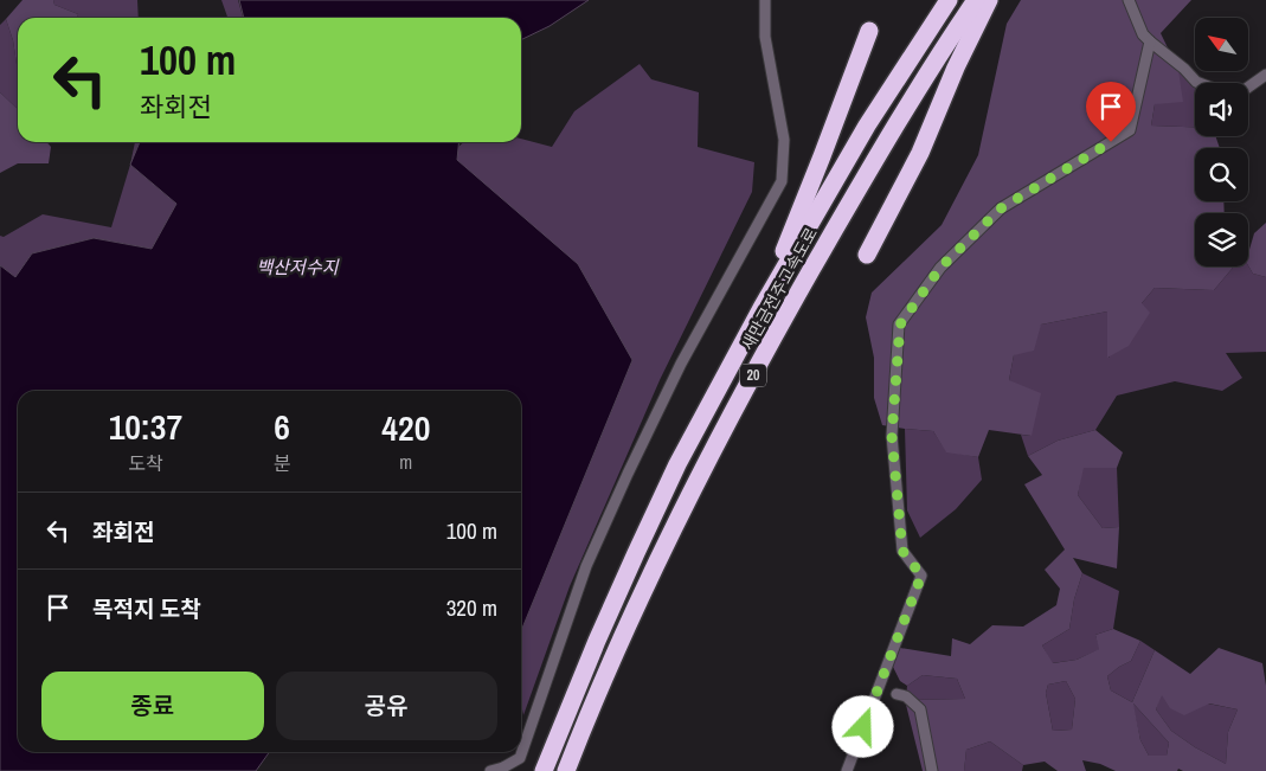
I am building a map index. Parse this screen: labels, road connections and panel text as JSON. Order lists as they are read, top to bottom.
{
  "streets": {
    "highway": ["새만금전주고속도로", "20"]
  },
  "water": ["백산저수지"],
  "north": "top left",
  "page": {
    "turn": ["100 m", "좌회전"],
    "eta": [
      "10:37",
      "도착",
      "6",
      "분",
      "420",
      "m"
    ],
    "list": [
      {
        "name": "좌회전",
        "value": "100 m"
      },
      {
        "name": "목적지 도착",
        "value": "320 m"
      }
    ],
    "buttons": ["종료", "공유"]
  }
}
